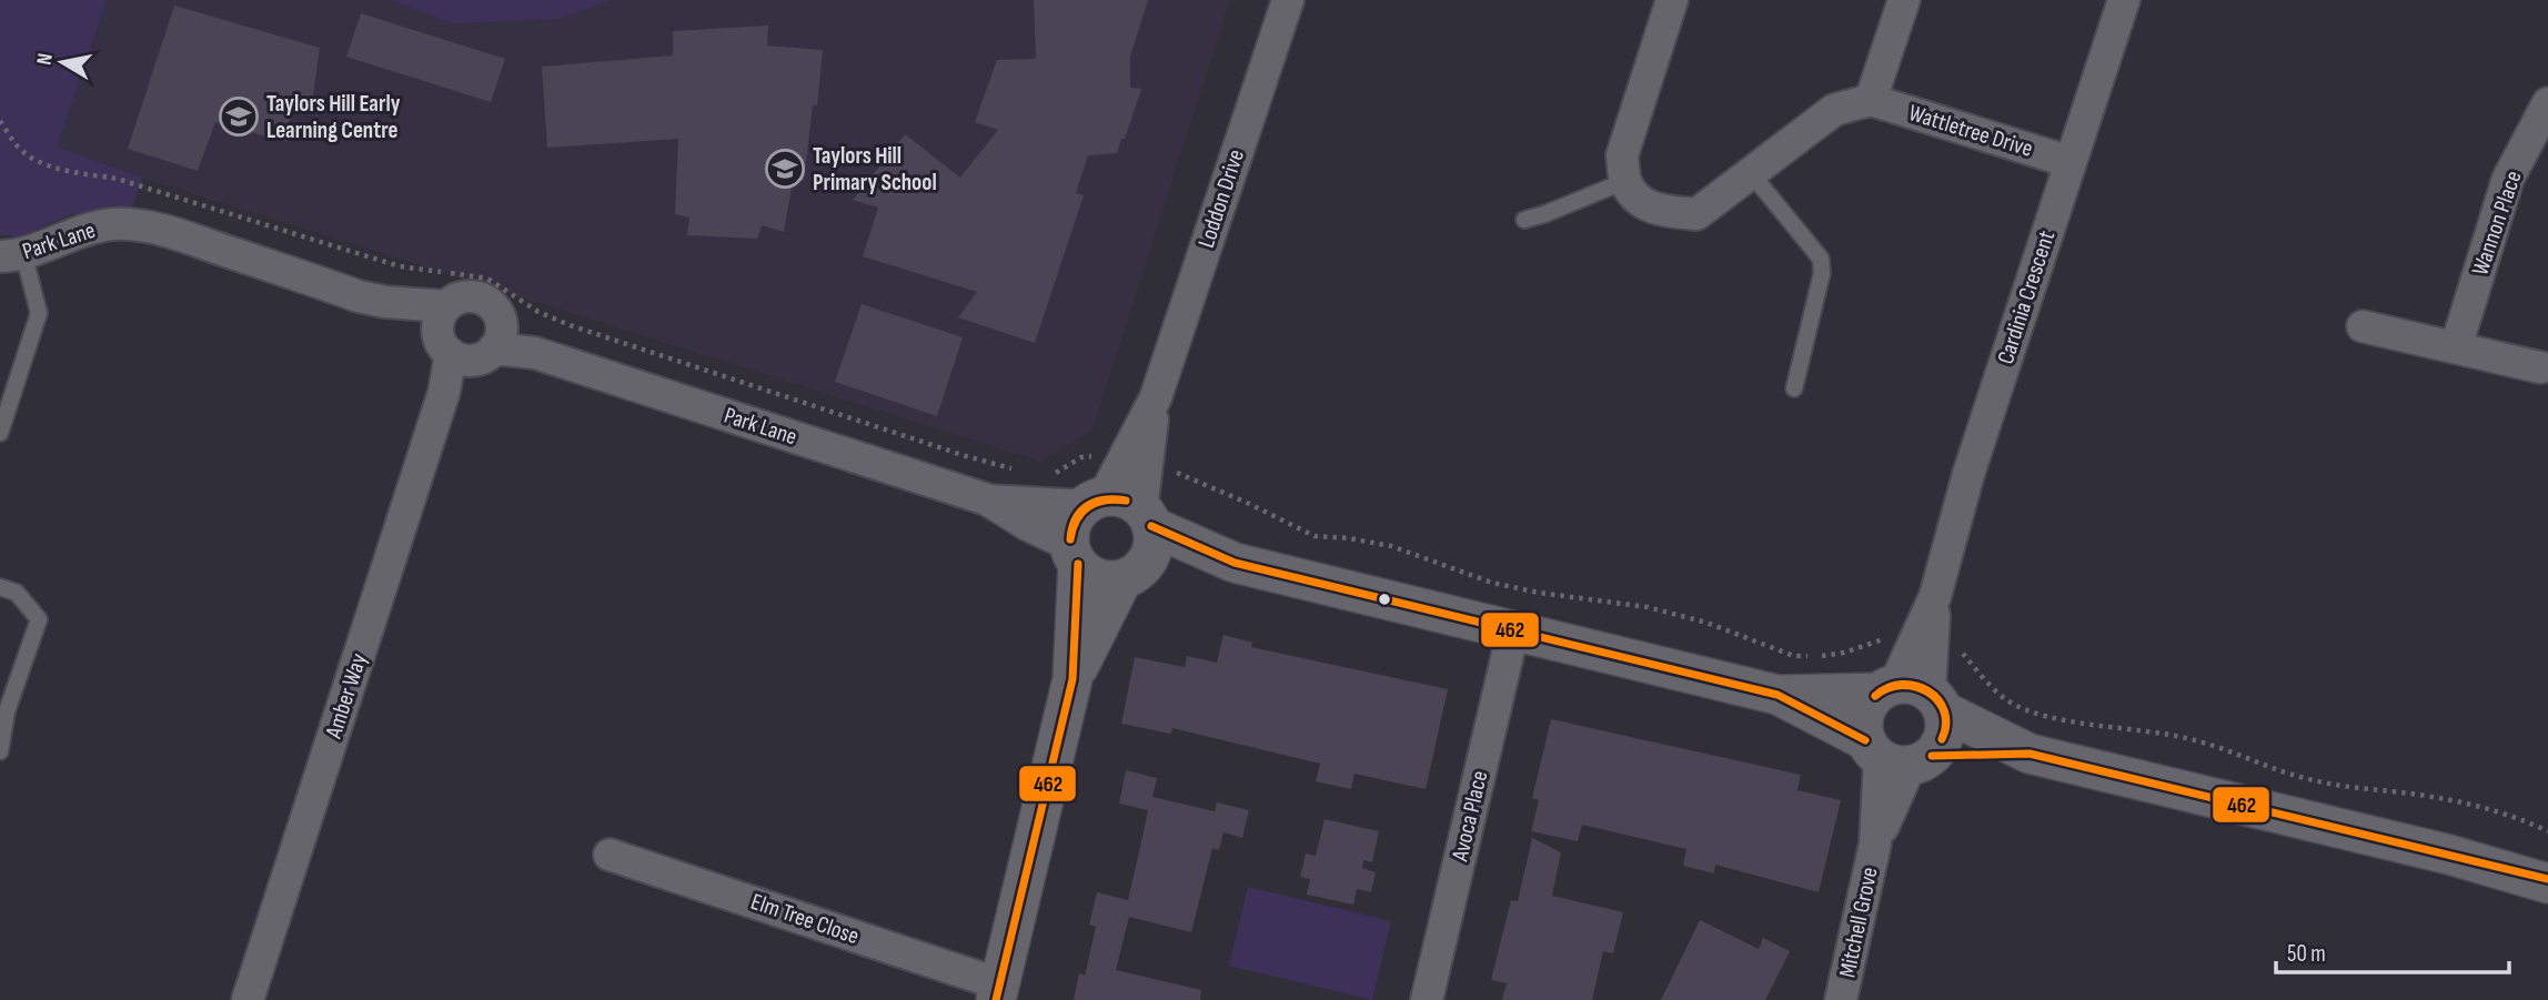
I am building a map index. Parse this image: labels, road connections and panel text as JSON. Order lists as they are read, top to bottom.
{
  "streets": {
    "street": [
      "Wattletree Drive",
      "Loddon Drive",
      "Wannon Place",
      "Park Lane",
      "Cardinia Crescent",
      "Amber Way",
      "Avoca Place",
      "Elm Tree Close",
      "Mitchell Grove"
    ]
  },
  "crossings": [
    ["Wattletree Drive", "Cardinia Crescent"],
    ["Loddon Drive", "Park Lane"],
    ["Loddon Drive", "Elm Tree Close"],
    ["Park Lane", "Amber Way"]
  ],
  "places": {
    "school or university": ["Taylors Hill Early Learning Centre", "Taylors Hill Primary School"]
  },
  "lines": ["transit line 462"],
  "scale_bar": "50 m",
  "north": "left"
}
